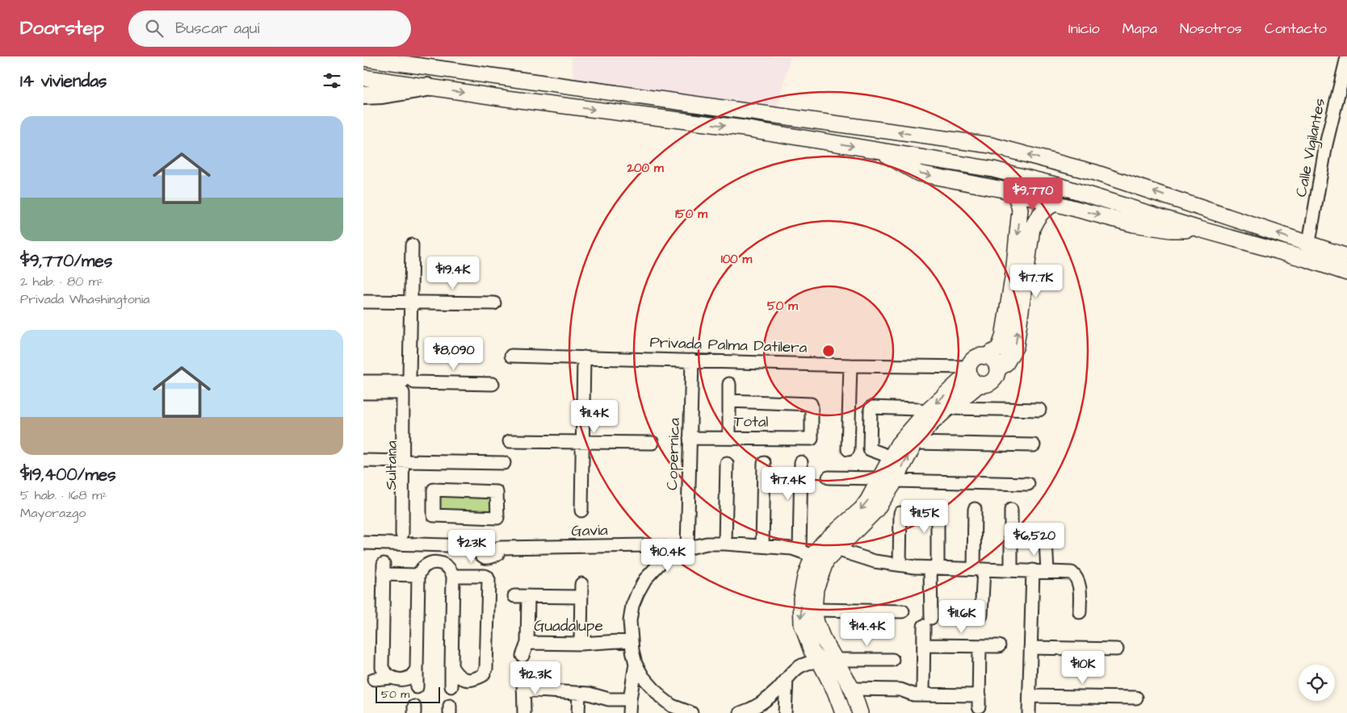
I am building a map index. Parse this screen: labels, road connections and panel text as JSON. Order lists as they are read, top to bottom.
{
  "streets": {
    "street": [
      "Calle Vigilantes",
      "Privada Palma Datilera",
      "Total",
      "Copernica",
      "Sultana",
      "Gavia",
      "Guadalupe"
    ]
  },
  "crossings": [
    ["Privada Palma Datilera", "Copernica"],
    ["Total", "Copernica"],
    ["Copernica", "Gavia"]
  ],
  "scale_bar": "50 m",
  "page": {
    "header": "Doorstep",
    "search": "Buscar aquí",
    "nav": [
      "Inicio",
      "Mapa",
      "Nosotros",
      "Contacto"
    ],
    "heading": "14 viviendas",
    "list": [
      {
        "name": "$9,770/mes",
        "note": "2 hab. · 80 m² · Privada Whashingtonia"
      },
      {
        "name": "$19,400/mes",
        "note": "5 hab. · 168 m² · Mayorazgo"
      }
    ],
    "price": [
      "$9,770",
      "$19.4K",
      "$17.7K",
      "$8,090",
      "$11.4K",
      "$17.4K",
      "$11.5K",
      "$6,520",
      "$23K",
      "$10.4K",
      "$11.6K",
      "$14.4K",
      "$10K",
      "$12.3K"
    ],
    "scale": "50 m"
  },
  "rings": [
    "200 m",
    "150 m",
    "100 m",
    "50 m"
  ]
}
